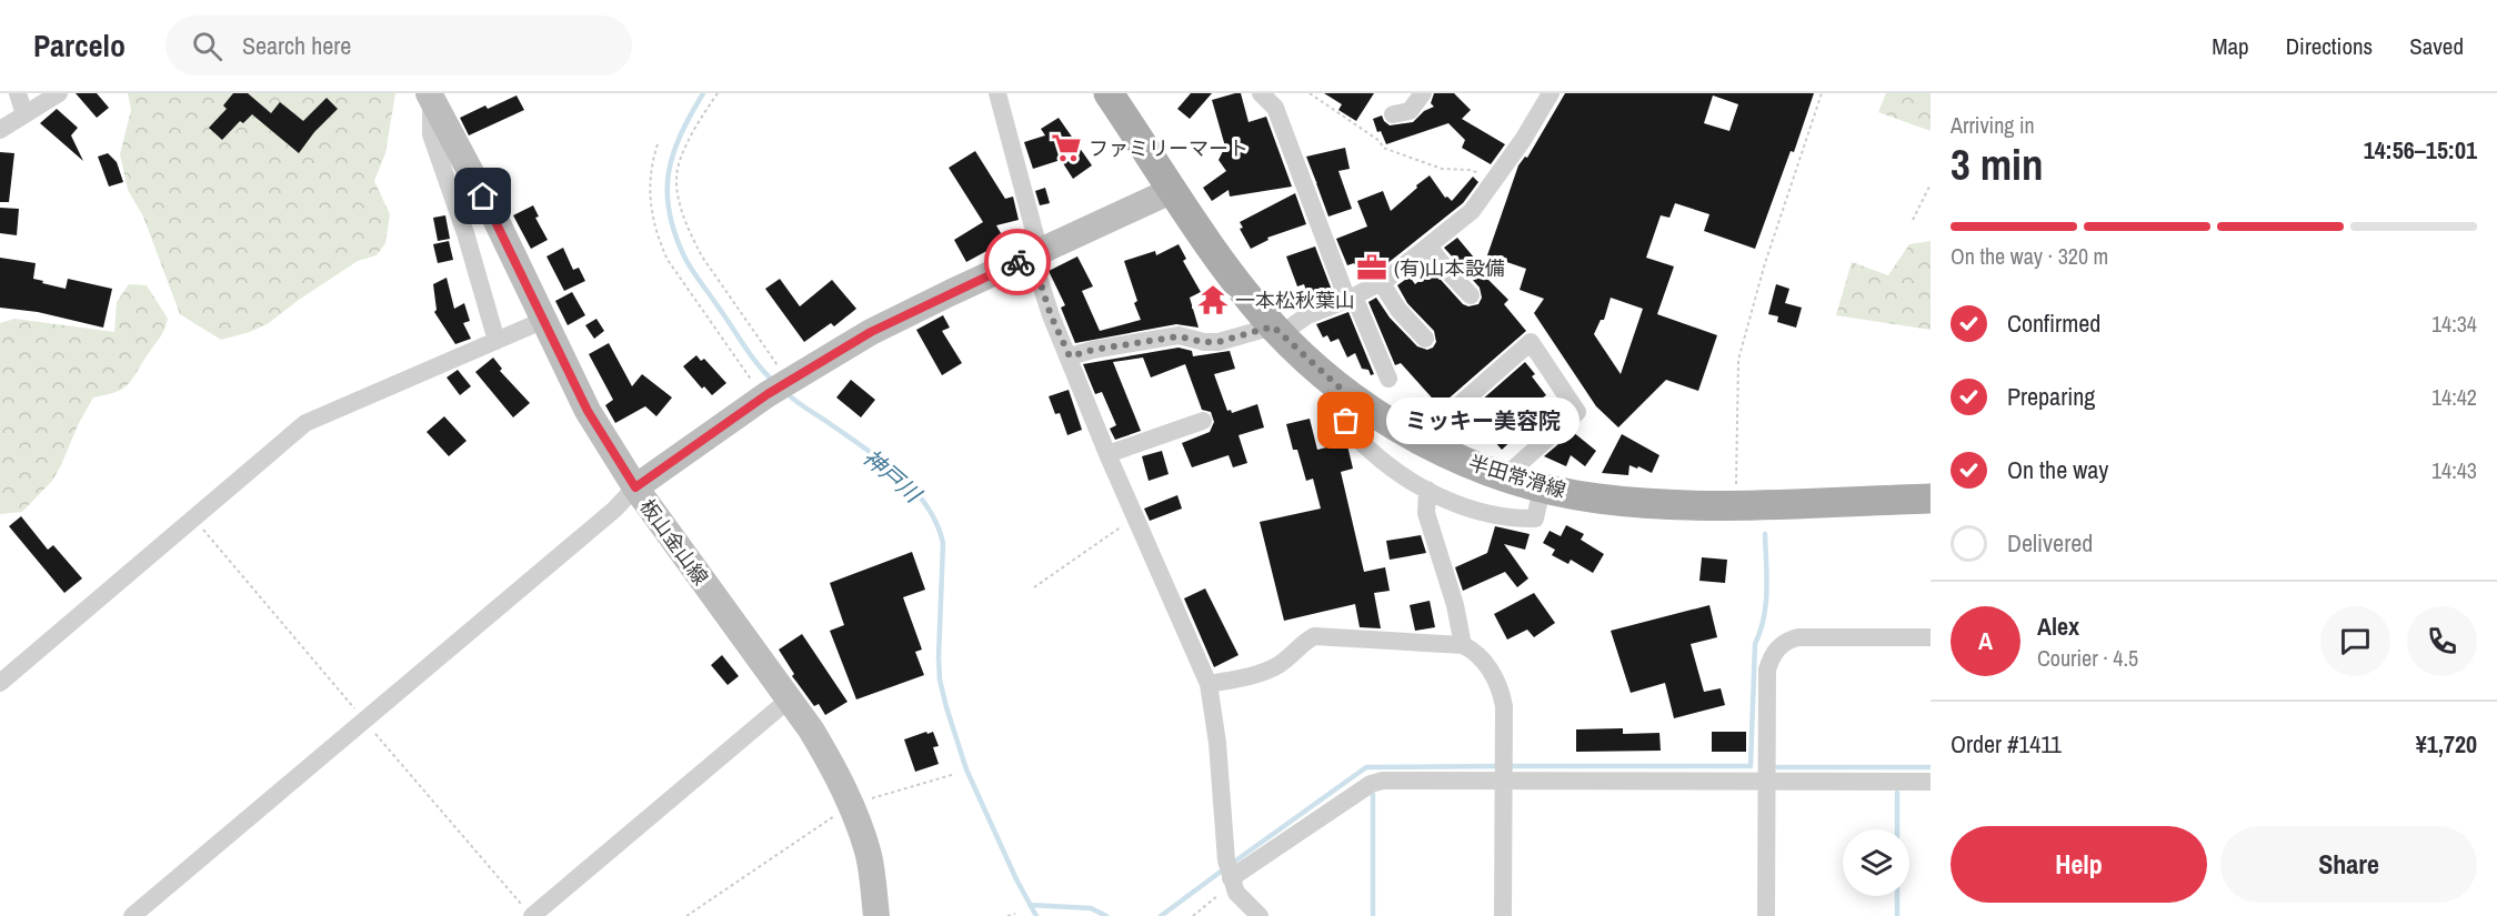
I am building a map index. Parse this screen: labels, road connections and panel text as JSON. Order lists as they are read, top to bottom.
{
  "streets": {
    "main road": ["半田常滑線", "板山金山線"]
  },
  "water": ["神戸川"],
  "places": {
    "supermarket": ["ファミリーマート"],
    "office": ["(有)山本設備"],
    "temple": ["一本松秋葉山"],
    "other": ["ミッキー美容院"]
  },
  "page": {
    "header": "Parcelo",
    "search": "Search here",
    "nav": ["Map", "Directions", "Saved"],
    "heading": ["3 min", "Arriving in", "14:56–15:01"],
    "panel": [
      "Alex",
      "Courier · 4.5",
      "Order #1411",
      "¥1,720"
    ],
    "bar": "On the way · 320 m",
    "list": [
      ["Confirmed", "14:34"],
      ["Preparing", "14:42"],
      ["On the way", "14:43"],
      "Delivered"
    ],
    "bubble": "ミッキー美容院",
    "round": "A",
    "buttons": ["Help", "Share"]
  }
}
